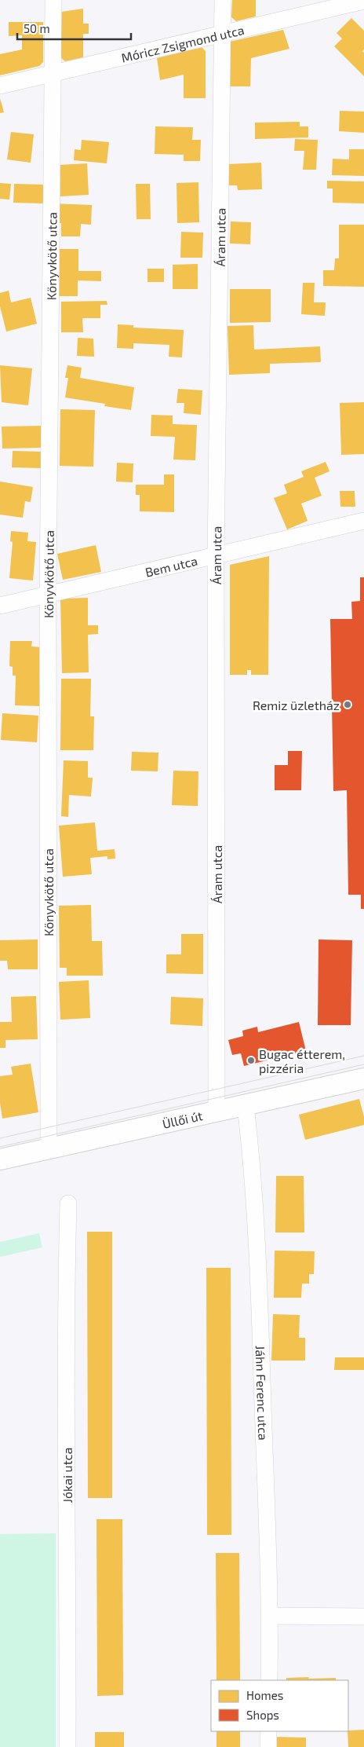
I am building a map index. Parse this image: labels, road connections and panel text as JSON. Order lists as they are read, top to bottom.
{
  "streets": {
    "main road": ["Üllői út"],
    "street": [
      "Móricz Zsigmond utca",
      "Áram utca",
      "Könyvkötő utca",
      "Bem utca",
      "Jáhn Ferenc utca",
      "Jókai utca"
    ]
  },
  "crossings": [
    ["Móricz Zsigmond utca", "Áram utca"],
    ["Móricz Zsigmond utca", "Könyvkötő utca"],
    ["Áram utca", "Bem utca"],
    ["Áram utca", "Üllői út"],
    ["Könyvkötő utca", "Bem utca"],
    ["Könyvkötő utca", "Üllői út"],
    ["Üllői út", "Jáhn Ferenc utca"]
  ],
  "places": ["Remiz üzletház", "Bugac étterem, pizzéria"],
  "legend": ["Homes", "Shops"],
  "scale_bar": "50 m"
}
